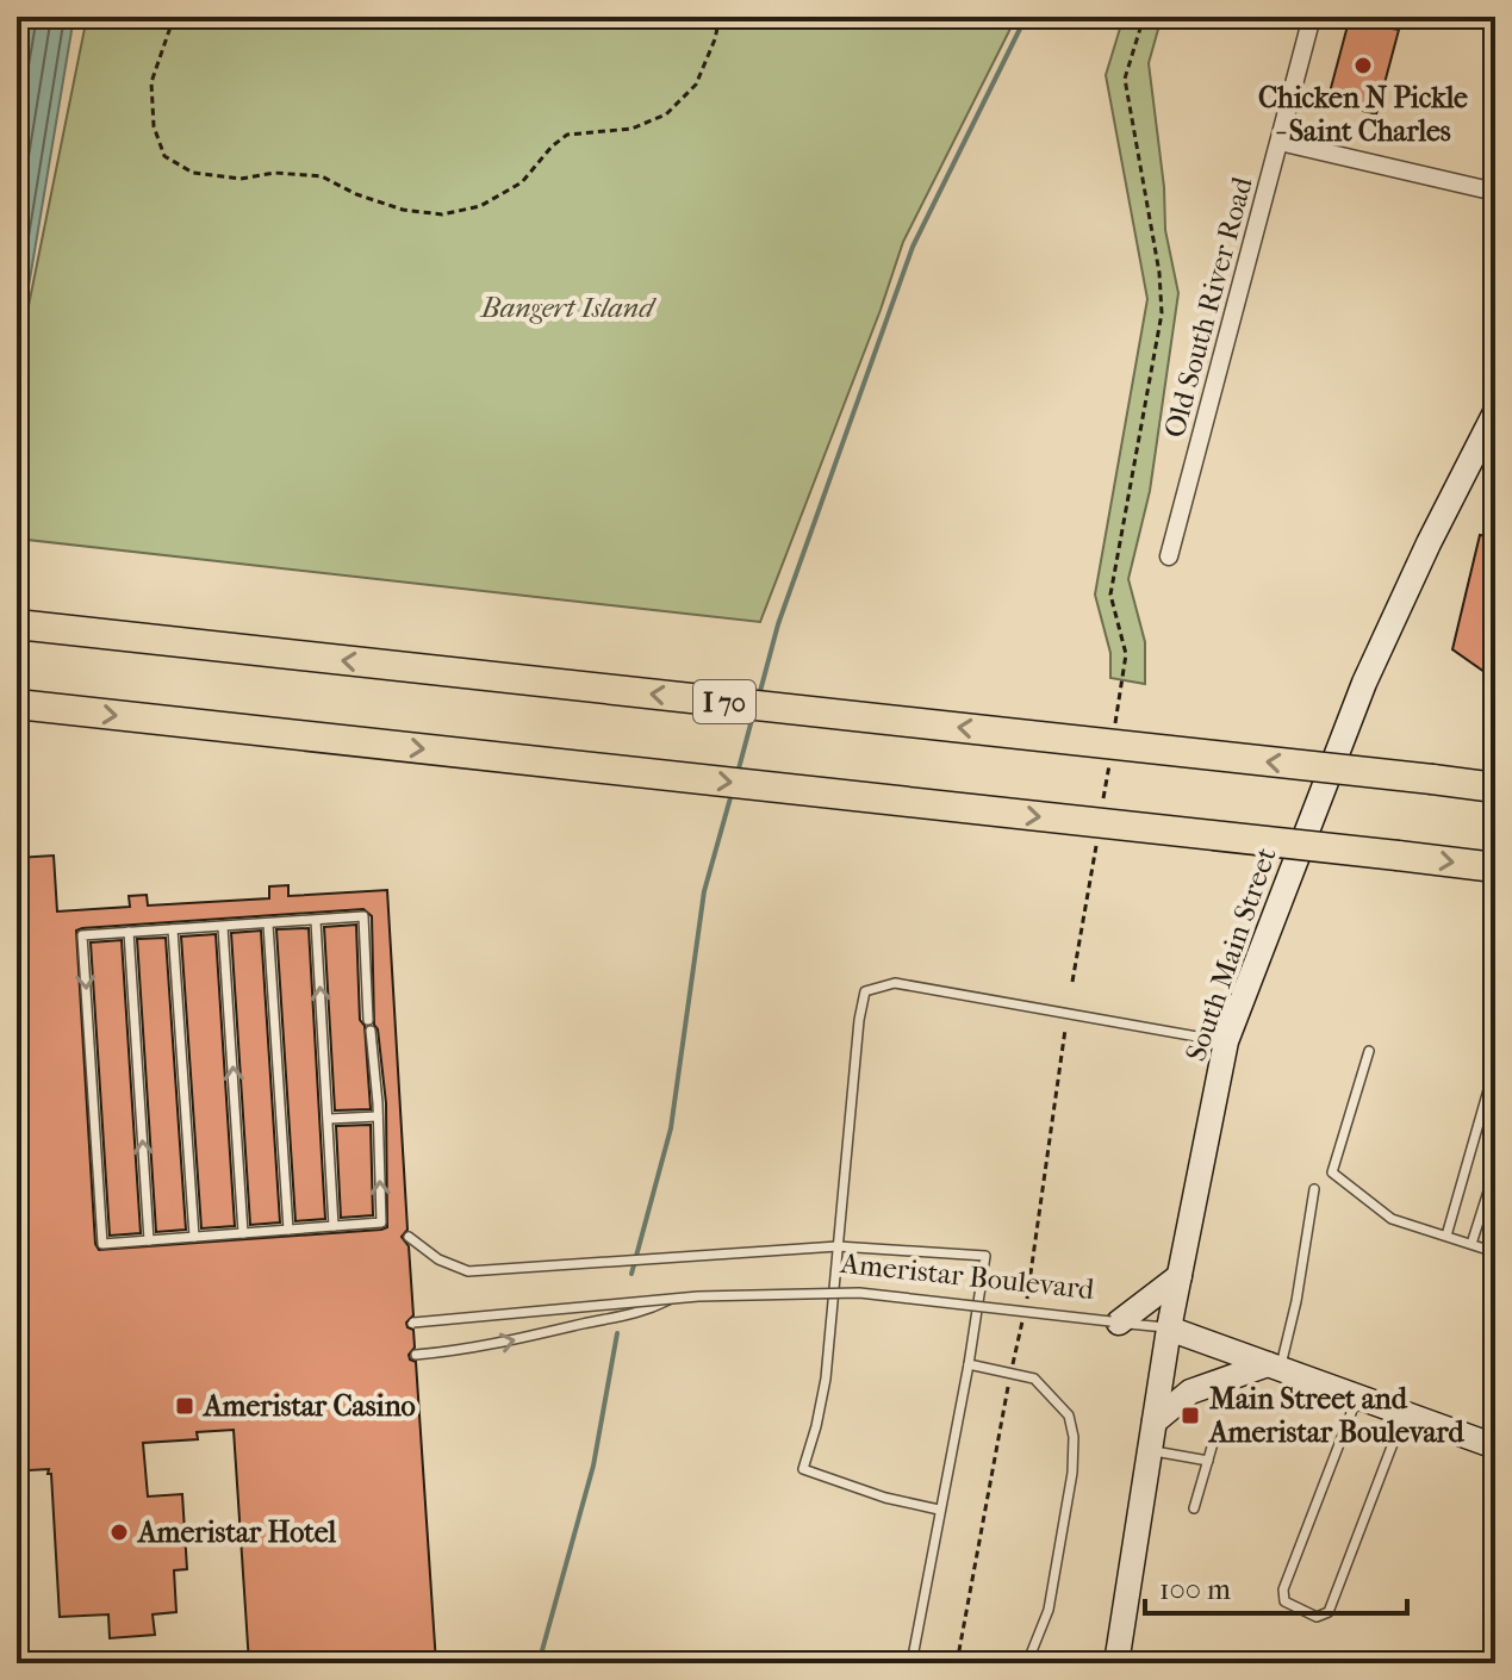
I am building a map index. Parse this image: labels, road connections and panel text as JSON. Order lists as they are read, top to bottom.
{
  "streets": {
    "highway": ["I 70"],
    "street": ["Old South River Road", "South Main Street", "Ameristar Boulevard"]
  },
  "crossings": [
    ["South Main Street", "Ameristar Boulevard"]
  ],
  "parks": ["Bangert Island"],
  "places": {
    "other": ["Chicken N Pickle - Saint Charles", "Ameristar Hotel"],
    "transit": ["Ameristar Casino", "Main Street and Ameristar Boulevard"]
  },
  "scale_bar": "100 m"
}
